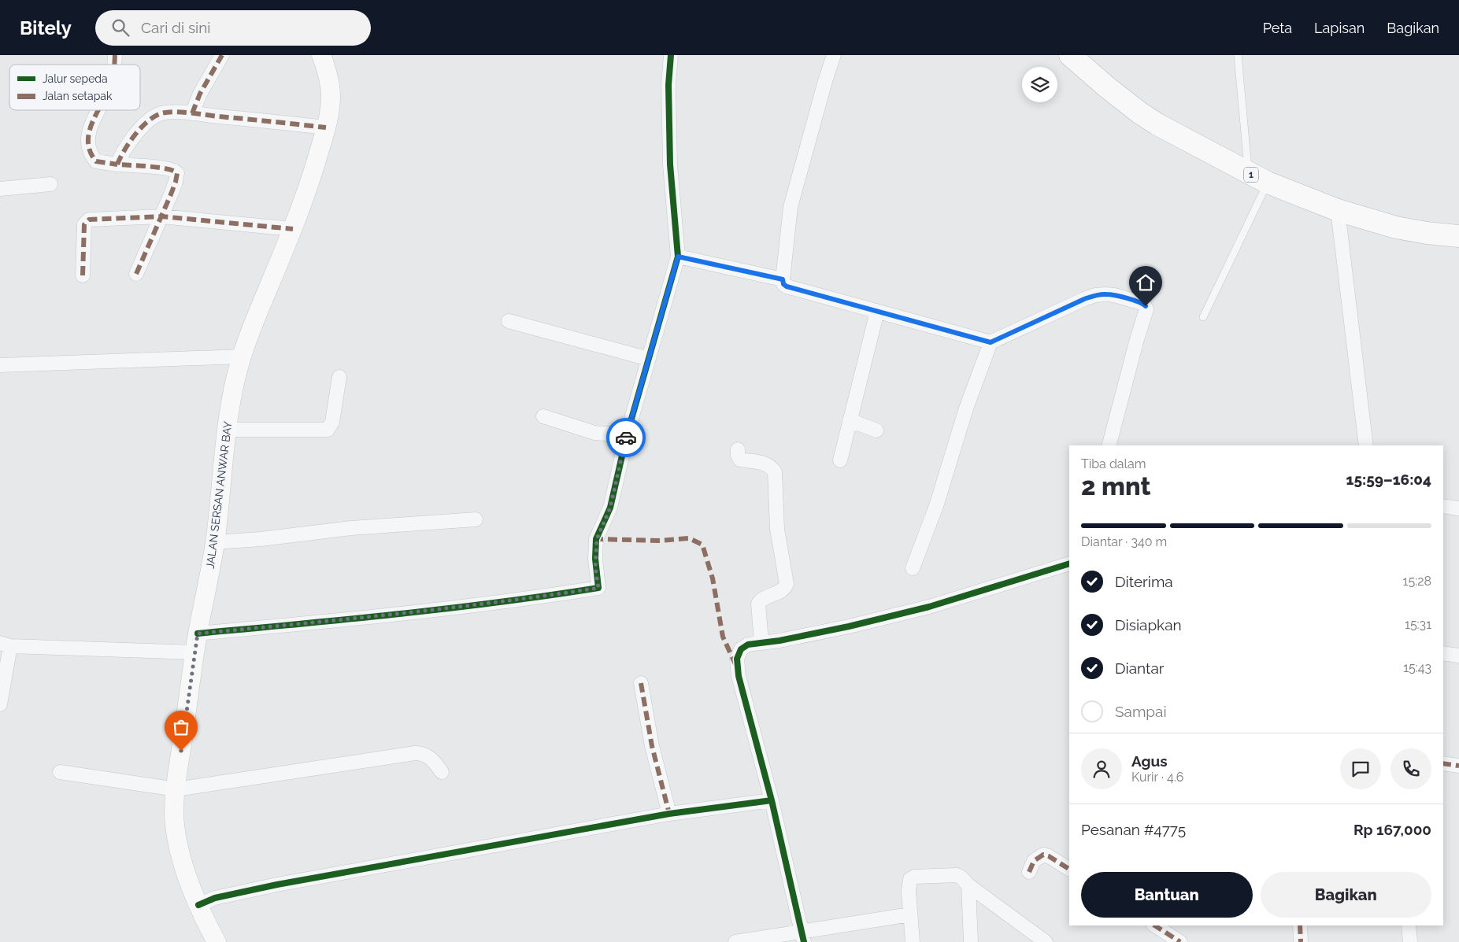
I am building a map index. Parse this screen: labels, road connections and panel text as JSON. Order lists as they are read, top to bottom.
{
  "streets": {
    "highway": ["1"],
    "main road": ["JALAN SERSAN ANWAR BAY"]
  },
  "legend": ["Jalur sepeda", "Jalan setapak"],
  "page": {
    "header": "Bitely",
    "search": "Cari di sini",
    "nav": ["Peta", "Lapisan", "Bagikan"],
    "heading": ["2 mnt", "Tiba dalam", "15:59–16:04"],
    "panel": [
      "Agus",
      "Kurir · 4.6",
      "Pesanan #4775",
      "Rp 167,000"
    ],
    "bar": "Diantar · 340 m",
    "list": [
      ["Diterima", "15:28"],
      ["Disiapkan", "15:31"],
      ["Diantar", "15:43"],
      "Sampai"
    ],
    "buttons": ["Bantuan", "Bagikan"]
  }
}
